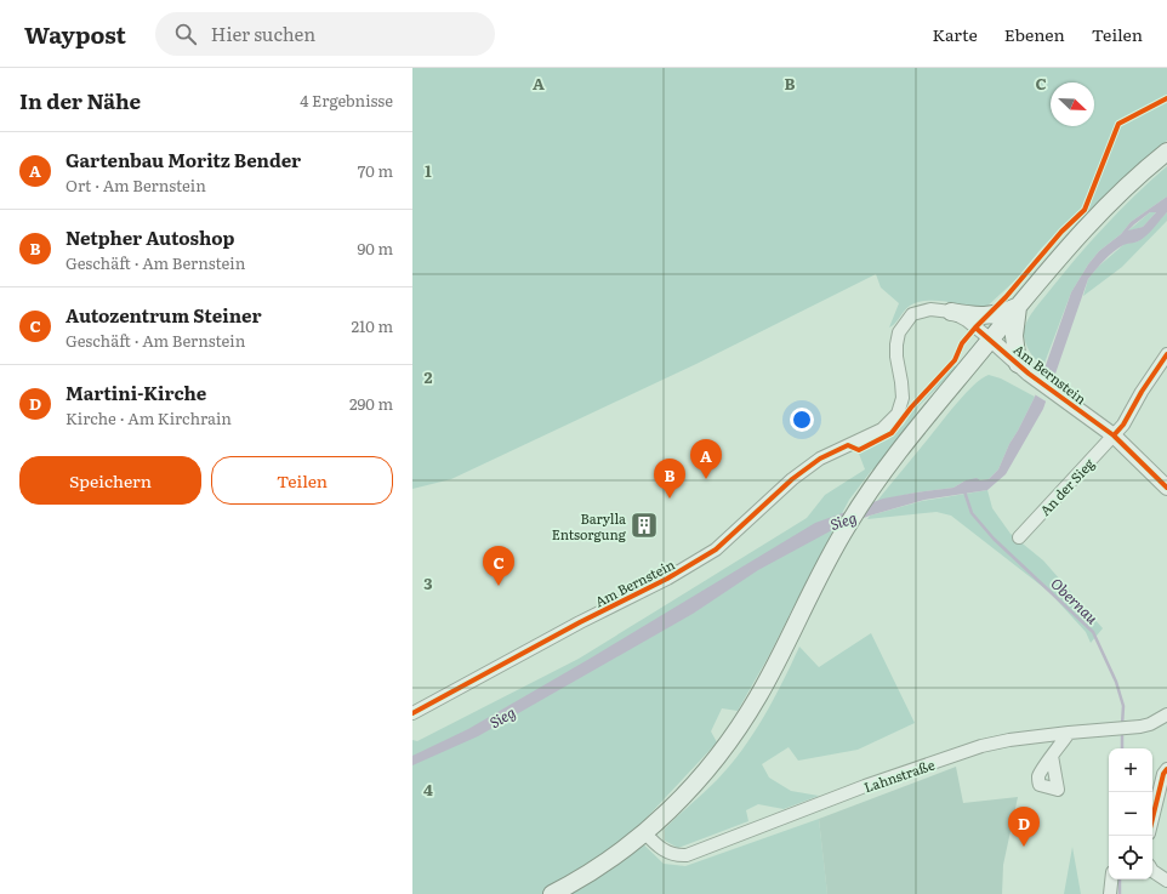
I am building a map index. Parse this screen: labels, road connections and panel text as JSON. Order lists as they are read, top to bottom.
{
  "streets": {
    "street": ["Am Bernstein", "An der Sieg", "Lahnstraße"]
  },
  "crossings": [
    ["Am Bernstein", "An der Sieg"]
  ],
  "water": ["Sieg", "Obernau"],
  "places": {
    "building": ["Barylla Entsorgung"]
  },
  "north": "bottom right",
  "page": {
    "header": "Waypost",
    "search": "Hier suchen",
    "nav": ["Karte", "Ebenen", "Teilen"],
    "heading": ["In der Nähe", "4 Ergebnisse"],
    "list": [
      {
        "mark": "A",
        "name": "Gartenbau Moritz Bender",
        "note": "Ort · Am Bernstein",
        "value": "70 m"
      },
      {
        "mark": "B",
        "name": "Netpher Autoshop",
        "note": "Geschäft · Am Bernstein",
        "value": "90 m"
      },
      {
        "mark": "C",
        "name": "Autozentrum Steiner",
        "note": "Geschäft · Am Bernstein",
        "value": "210 m"
      },
      {
        "mark": "D",
        "name": "Martini-Kirche",
        "note": "Kirche · Am Kirchrain",
        "value": "290 m"
      }
    ],
    "pins": [
      "A",
      "B",
      "C",
      "D"
    ],
    "buttons": ["Speichern", "Teilen"],
    "map_buttons": ["+", "−"]
  },
  "grid": {
    "columns": ["A", "B", "C"],
    "rows": [
      "1",
      "2",
      "3",
      "4"
    ]
  }
}
